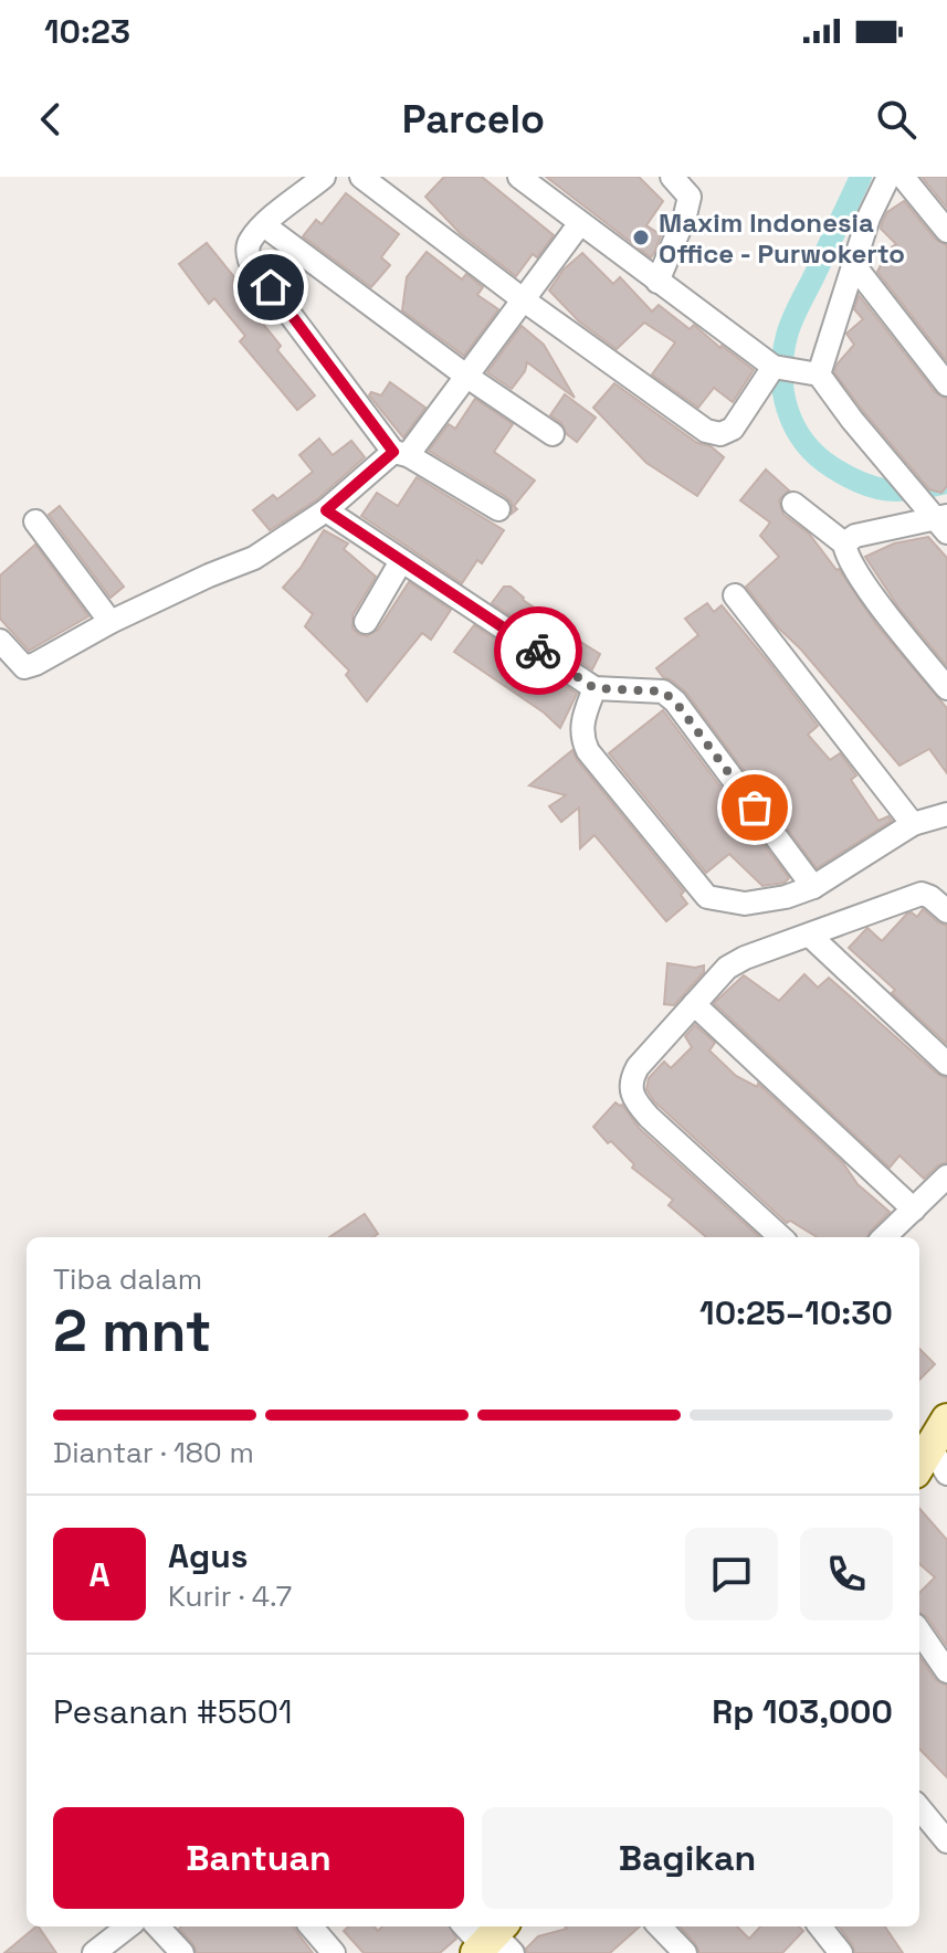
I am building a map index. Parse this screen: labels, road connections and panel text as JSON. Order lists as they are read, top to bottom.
{
  "places": ["Maxim Indonesia Office - Purwokerto"],
  "page": {
    "status": "10:23",
    "header": "Parcelo",
    "heading": ["2 mnt", "Tiba dalam", "10:25–10:30"],
    "panel": [
      "Agus",
      "Kurir · 4.7",
      "Pesanan #5501",
      "Rp 103,000"
    ],
    "bar": "Diantar · 180 m",
    "round": "A",
    "buttons": ["Bantuan", "Bagikan"]
  }
}
